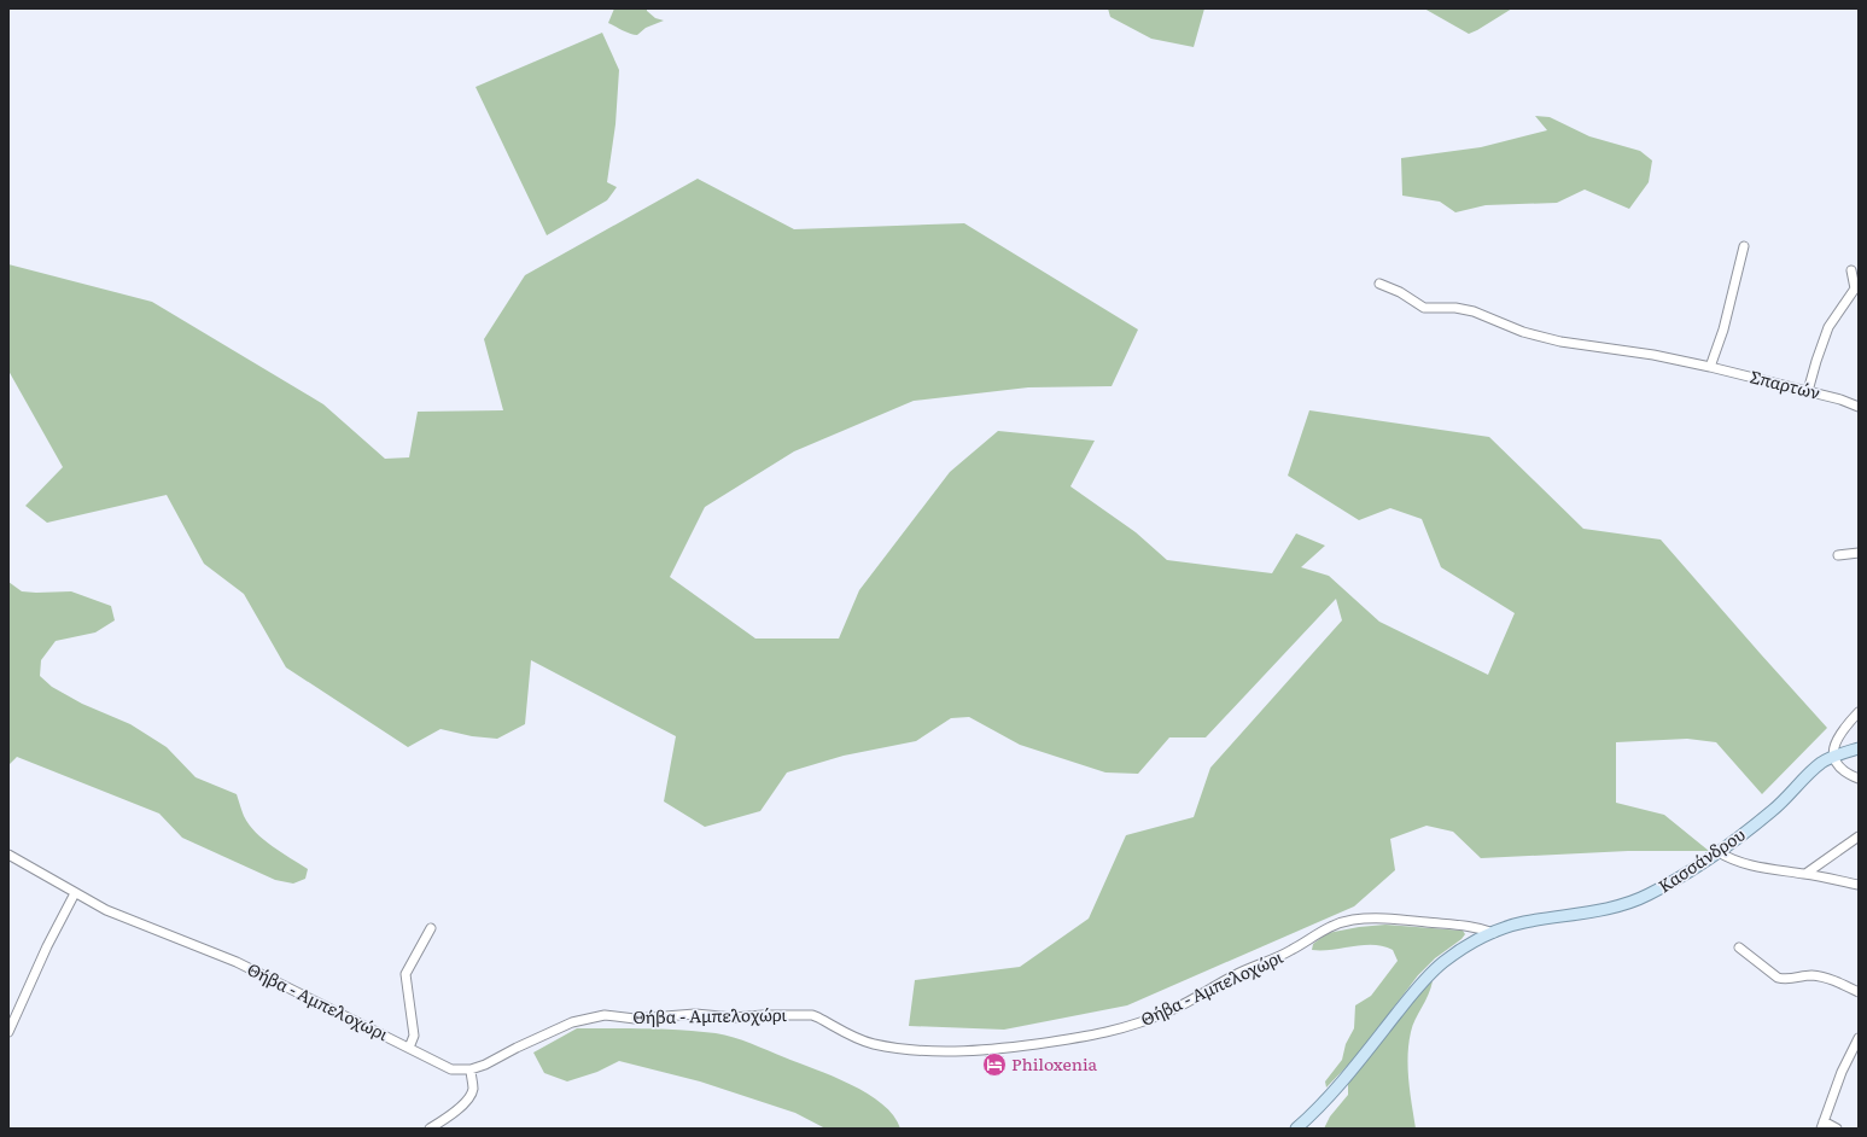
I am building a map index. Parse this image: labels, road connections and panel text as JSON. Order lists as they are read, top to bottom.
{
  "streets": {
    "main road": ["Κασσάνδρου"],
    "street": ["Σπαρτών", "Θήβα - Αμπελοχώρι"]
  },
  "crossings": [
    ["Κασσάνδρου", "Θήβα - Αμπελοχώρι"]
  ],
  "places": {
    "hotel": ["Philoxenia"]
  }
}
